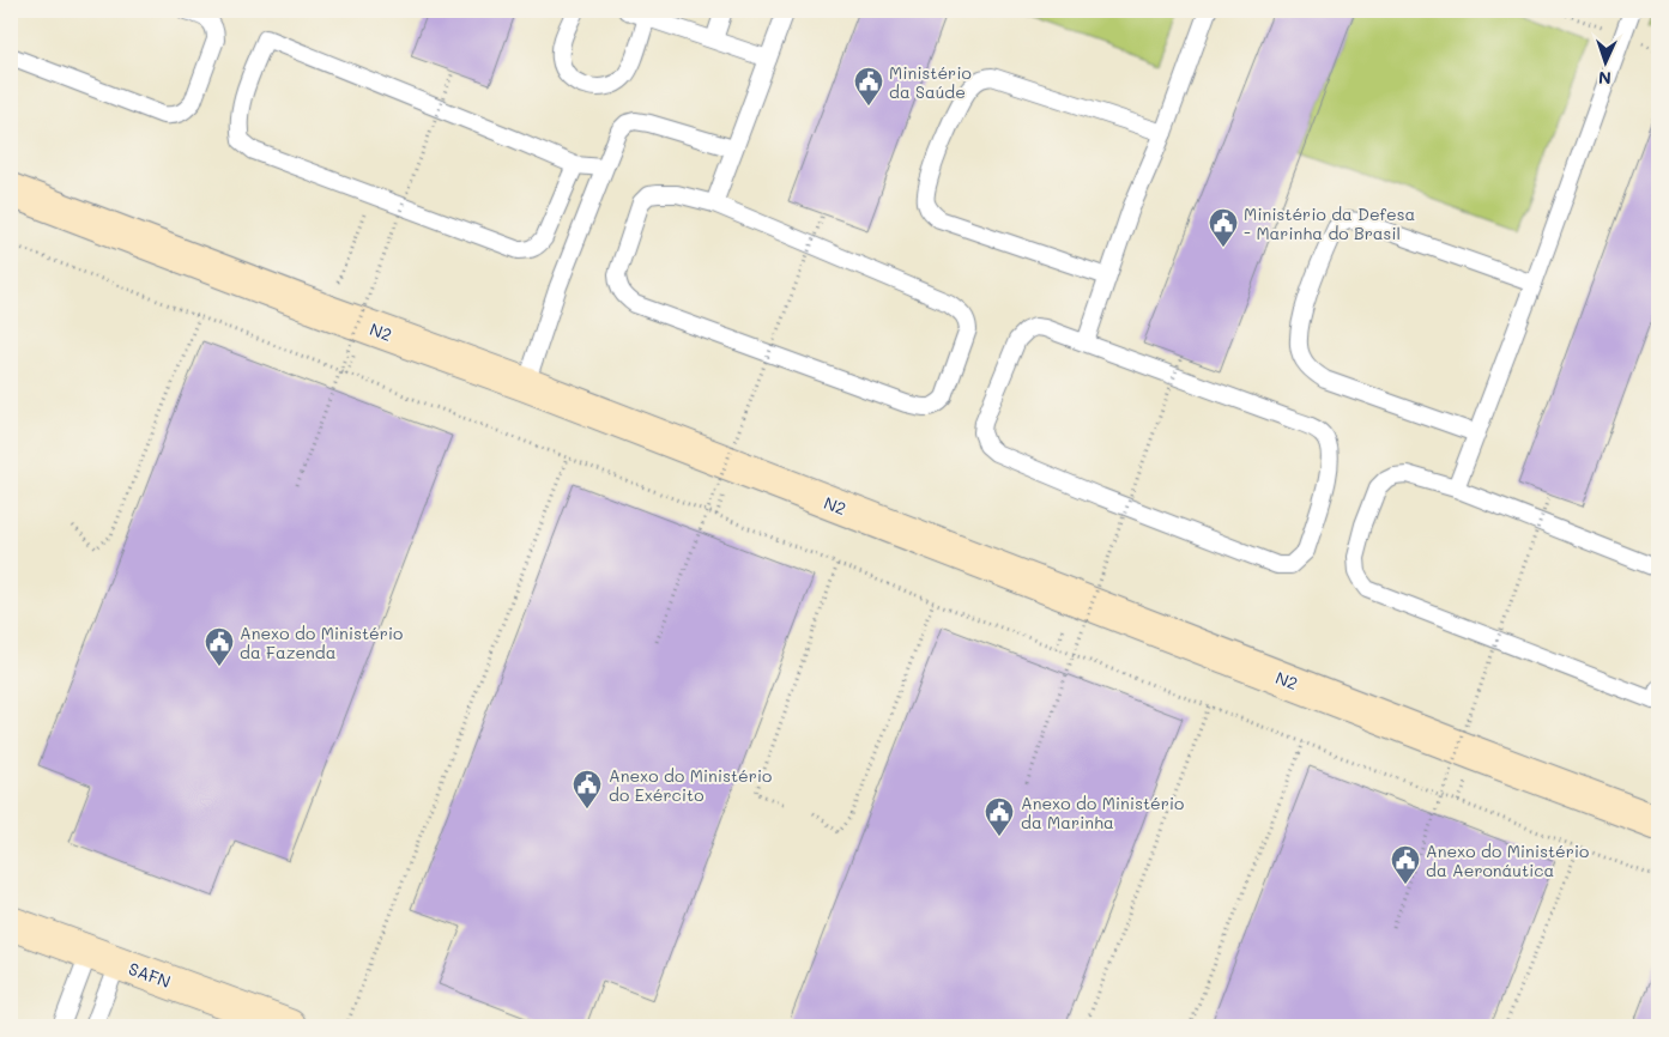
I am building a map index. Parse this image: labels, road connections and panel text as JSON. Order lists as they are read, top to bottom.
{
  "streets": {
    "main road": ["N2", "SAFN"]
  },
  "places": {
    "public building": [
      "Ministério da Saúde",
      "Ministério da Defesa - Marinha do Brasil",
      "Anexo do Ministério da Fazenda",
      "Anexo do Ministério do Exército",
      "Anexo do Ministério da Marinha",
      "Anexo do Ministério da Aeronáutica"
    ]
  },
  "north": "bottom"
}
